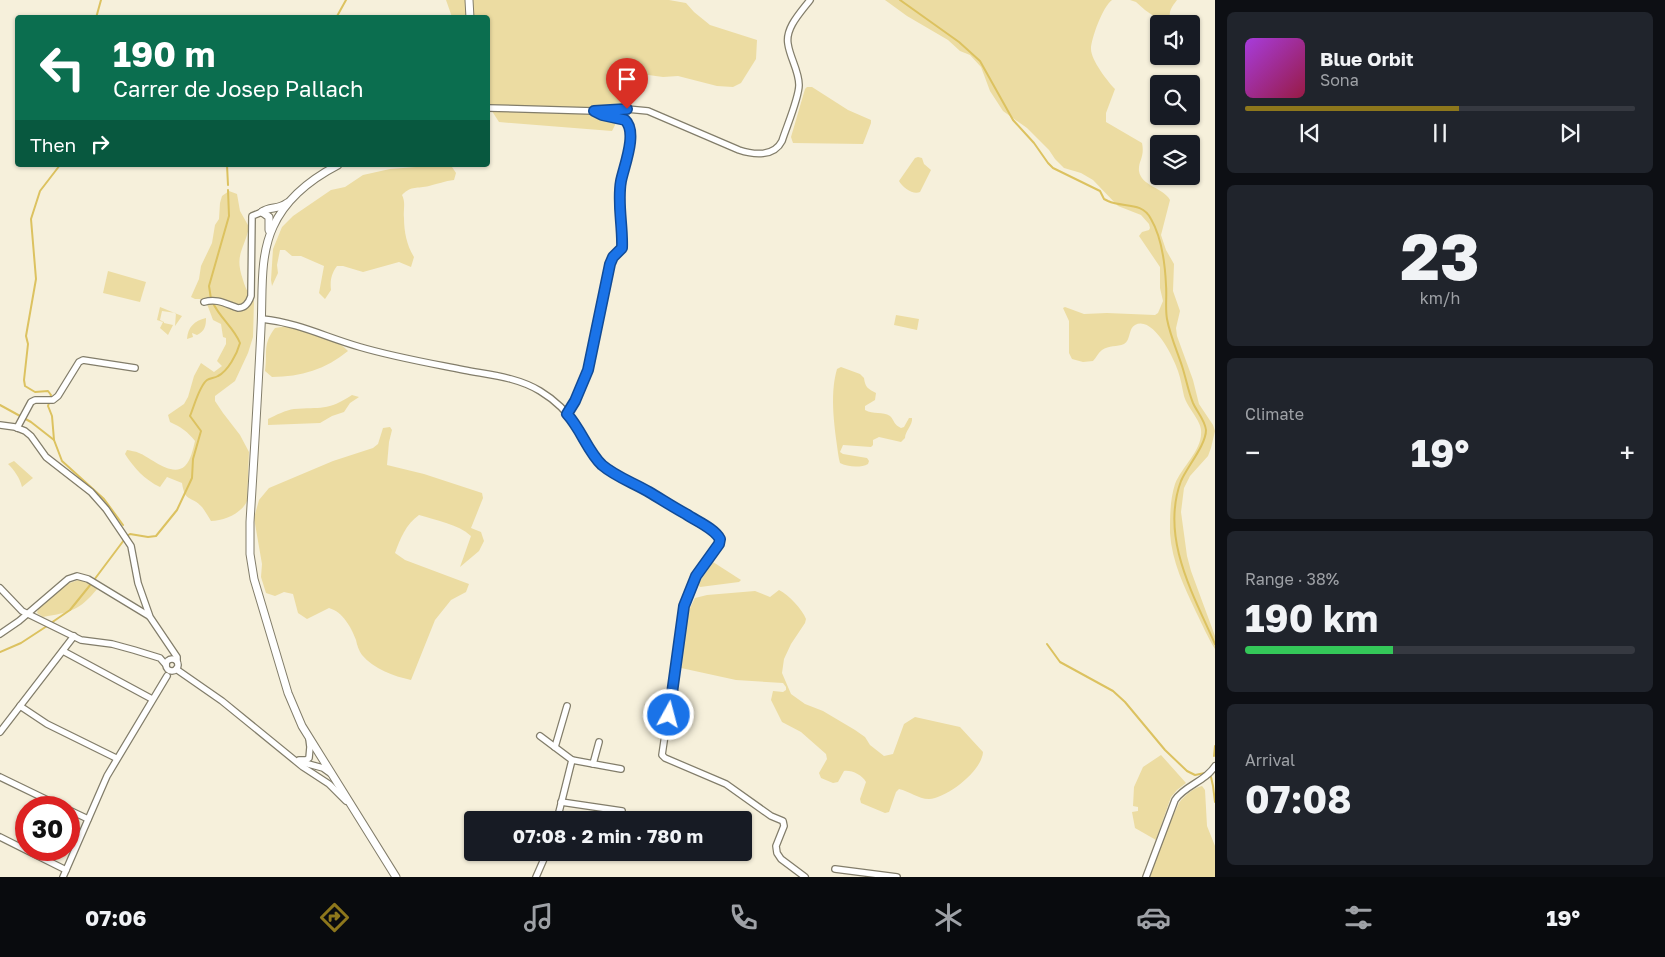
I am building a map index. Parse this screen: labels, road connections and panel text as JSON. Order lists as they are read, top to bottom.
{
  "page": {
    "turn": ["190 m", "Carrer de Josep Pallach"],
    "song": ["Blue Orbit", "Sona"],
    "then": "Then",
    "tile": [
      ["23", "km/h"],
      "Climate",
      ["Range · 38%", "190 km"],
      ["Arrival", "07:08"]
    ],
    "heat": ["−", "19°", "+"],
    "limit": "30",
    "trip": "07:08 · 2 min · 780 m",
    "tabs": ["07:06", "19°"]
  }
}
